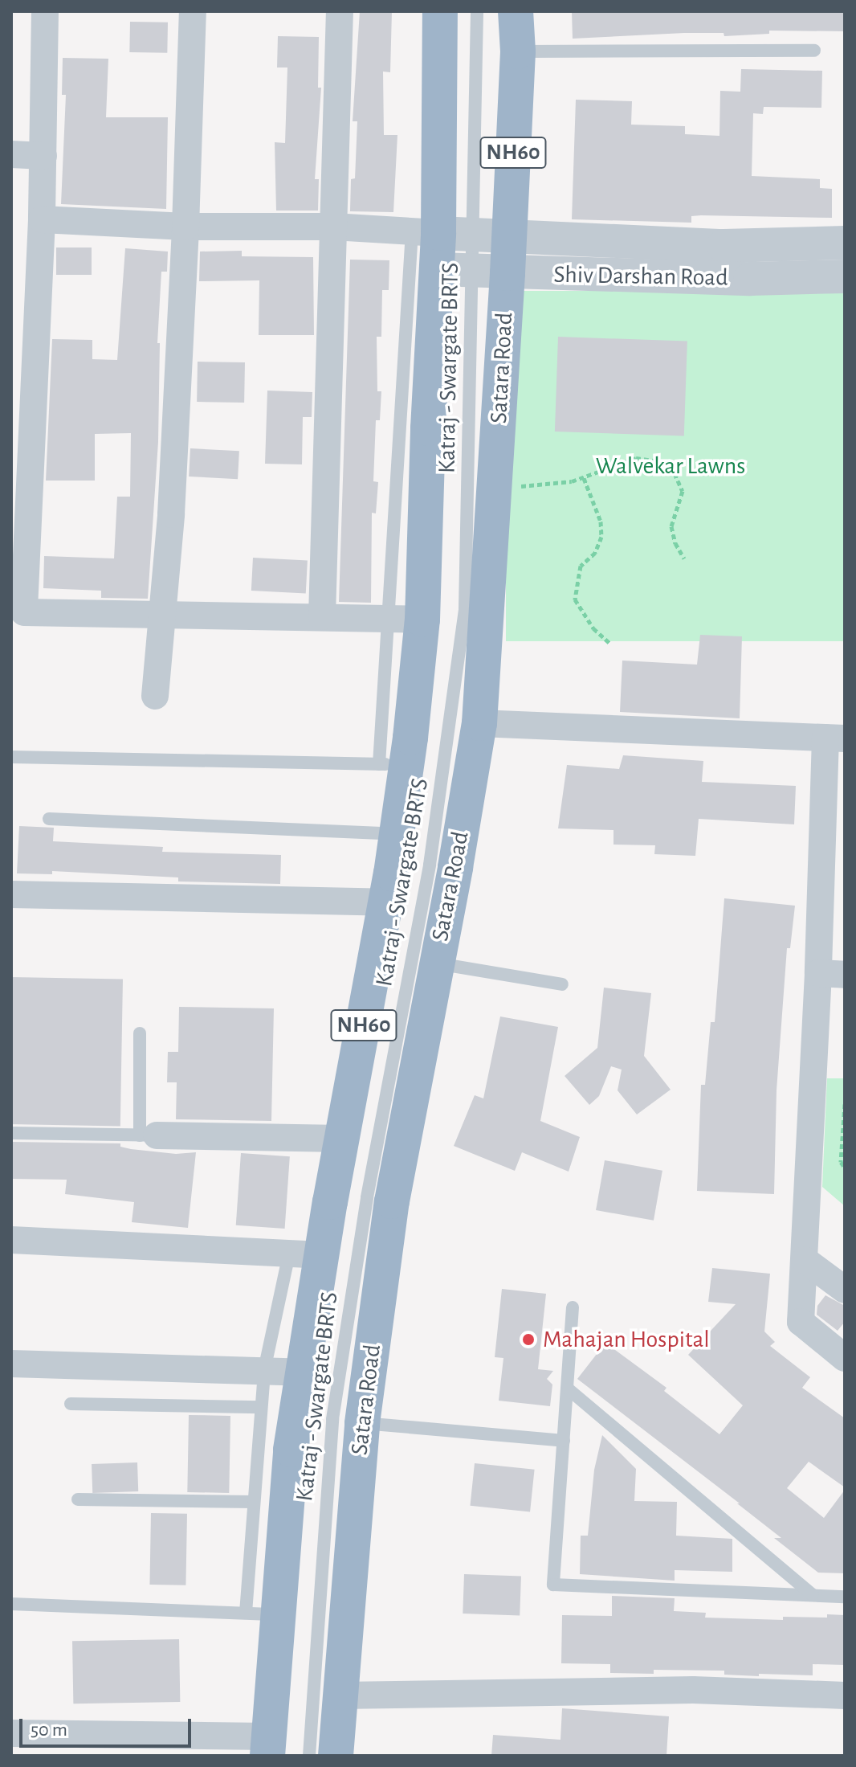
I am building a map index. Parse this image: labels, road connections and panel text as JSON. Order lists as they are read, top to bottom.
{
  "streets": {
    "highway": ["NH60", "Satara Road"],
    "street": ["Shiv Darshan Road"],
    "lane": ["Katraj - Swargate BRTS"]
  },
  "crossings": [
    ["NH60", "Shiv Darshan Road"],
    ["Shiv Darshan Road", "Katraj - Swargate BRTS"],
    ["Shiv Darshan Road", "Satara Road"],
    ["Katraj - Swargate BRTS", "Satara Road"]
  ],
  "parks": ["Walvekar Lawns"],
  "places": ["Mahajan Hospital"],
  "scale_bar": "50 m"
}
